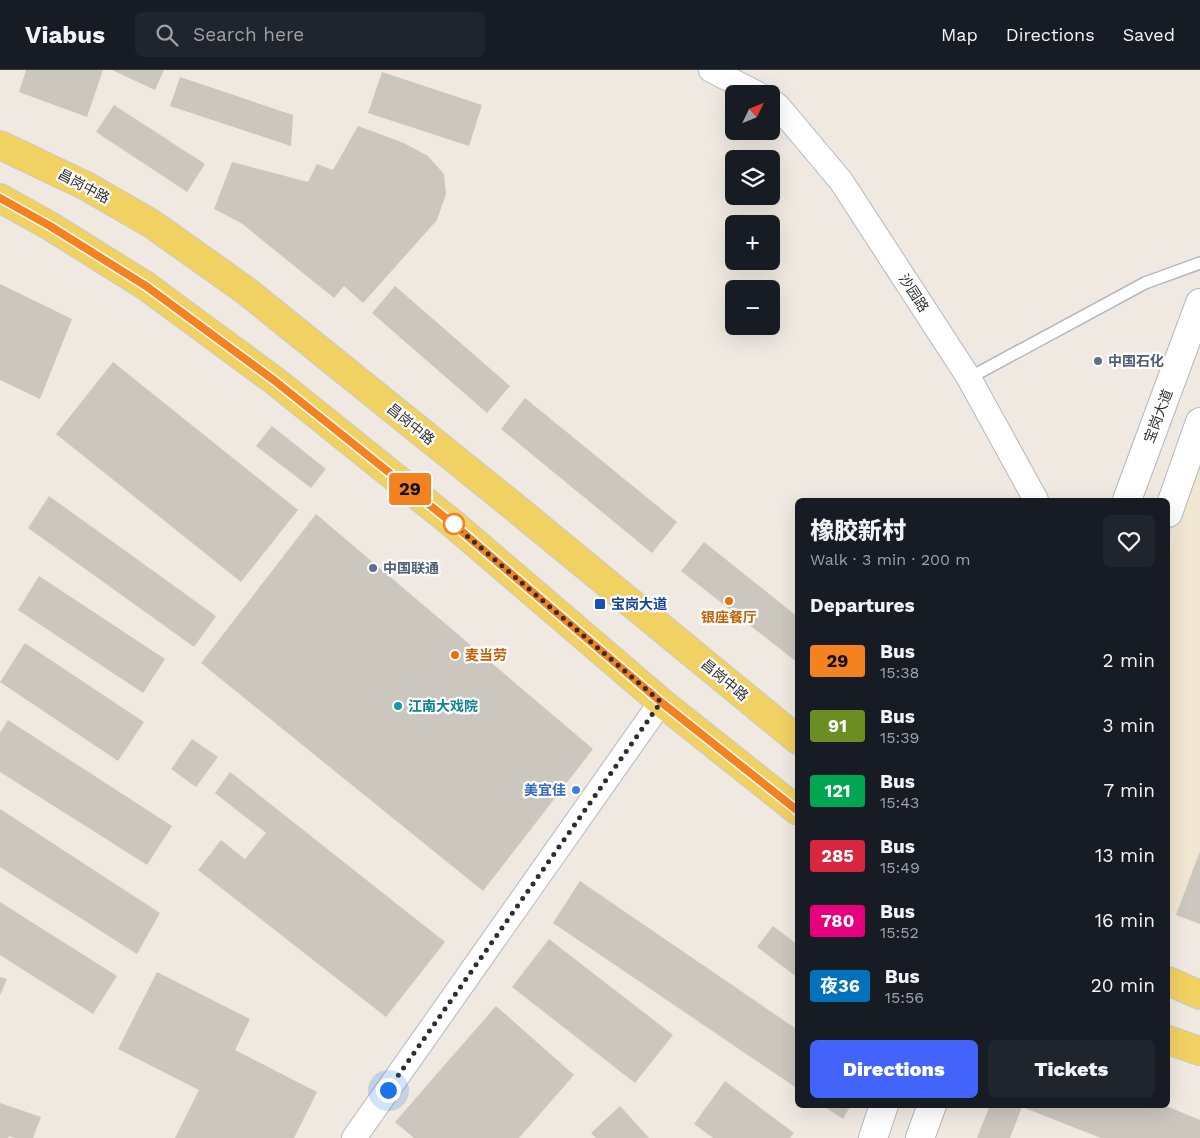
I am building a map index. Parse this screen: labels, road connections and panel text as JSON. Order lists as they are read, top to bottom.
{
  "streets": {
    "main road": ["昌岗中路", "宝岗大道"],
    "street": ["沙园路"]
  },
  "places": {
    "other": [
      "中国石化",
      "中国联通",
      "银座餐厅",
      "麦当劳",
      "江南大戏院",
      "美宜佳"
    ],
    "transit": ["宝岗大道"]
  },
  "lines": ["bus line 29"],
  "north": "top right",
  "page": {
    "header": "Viabus",
    "search": "Search here",
    "nav": ["Map", "Directions", "Saved"],
    "on_map": "29",
    "map_buttons": ["+", "−"],
    "heading": [
      ["橡胶新村", "Walk · 3 min · 200 m"],
      "Departures"
    ],
    "list": [
      {
        "mark": "29",
        "name": "Bus",
        "note": "15:38",
        "value": "2 min"
      },
      {
        "mark": "91",
        "name": "Bus",
        "note": "15:39",
        "value": "3 min"
      },
      {
        "mark": "121",
        "name": "Bus",
        "note": "15:43",
        "value": "7 min"
      },
      {
        "mark": "285",
        "name": "Bus",
        "note": "15:49",
        "value": "13 min"
      },
      {
        "mark": "780",
        "name": "Bus",
        "note": "15:52",
        "value": "16 min"
      },
      {
        "mark": "夜36",
        "name": "Bus",
        "note": "15:56",
        "value": "20 min"
      }
    ],
    "buttons": ["Directions", "Tickets"]
  }
}
